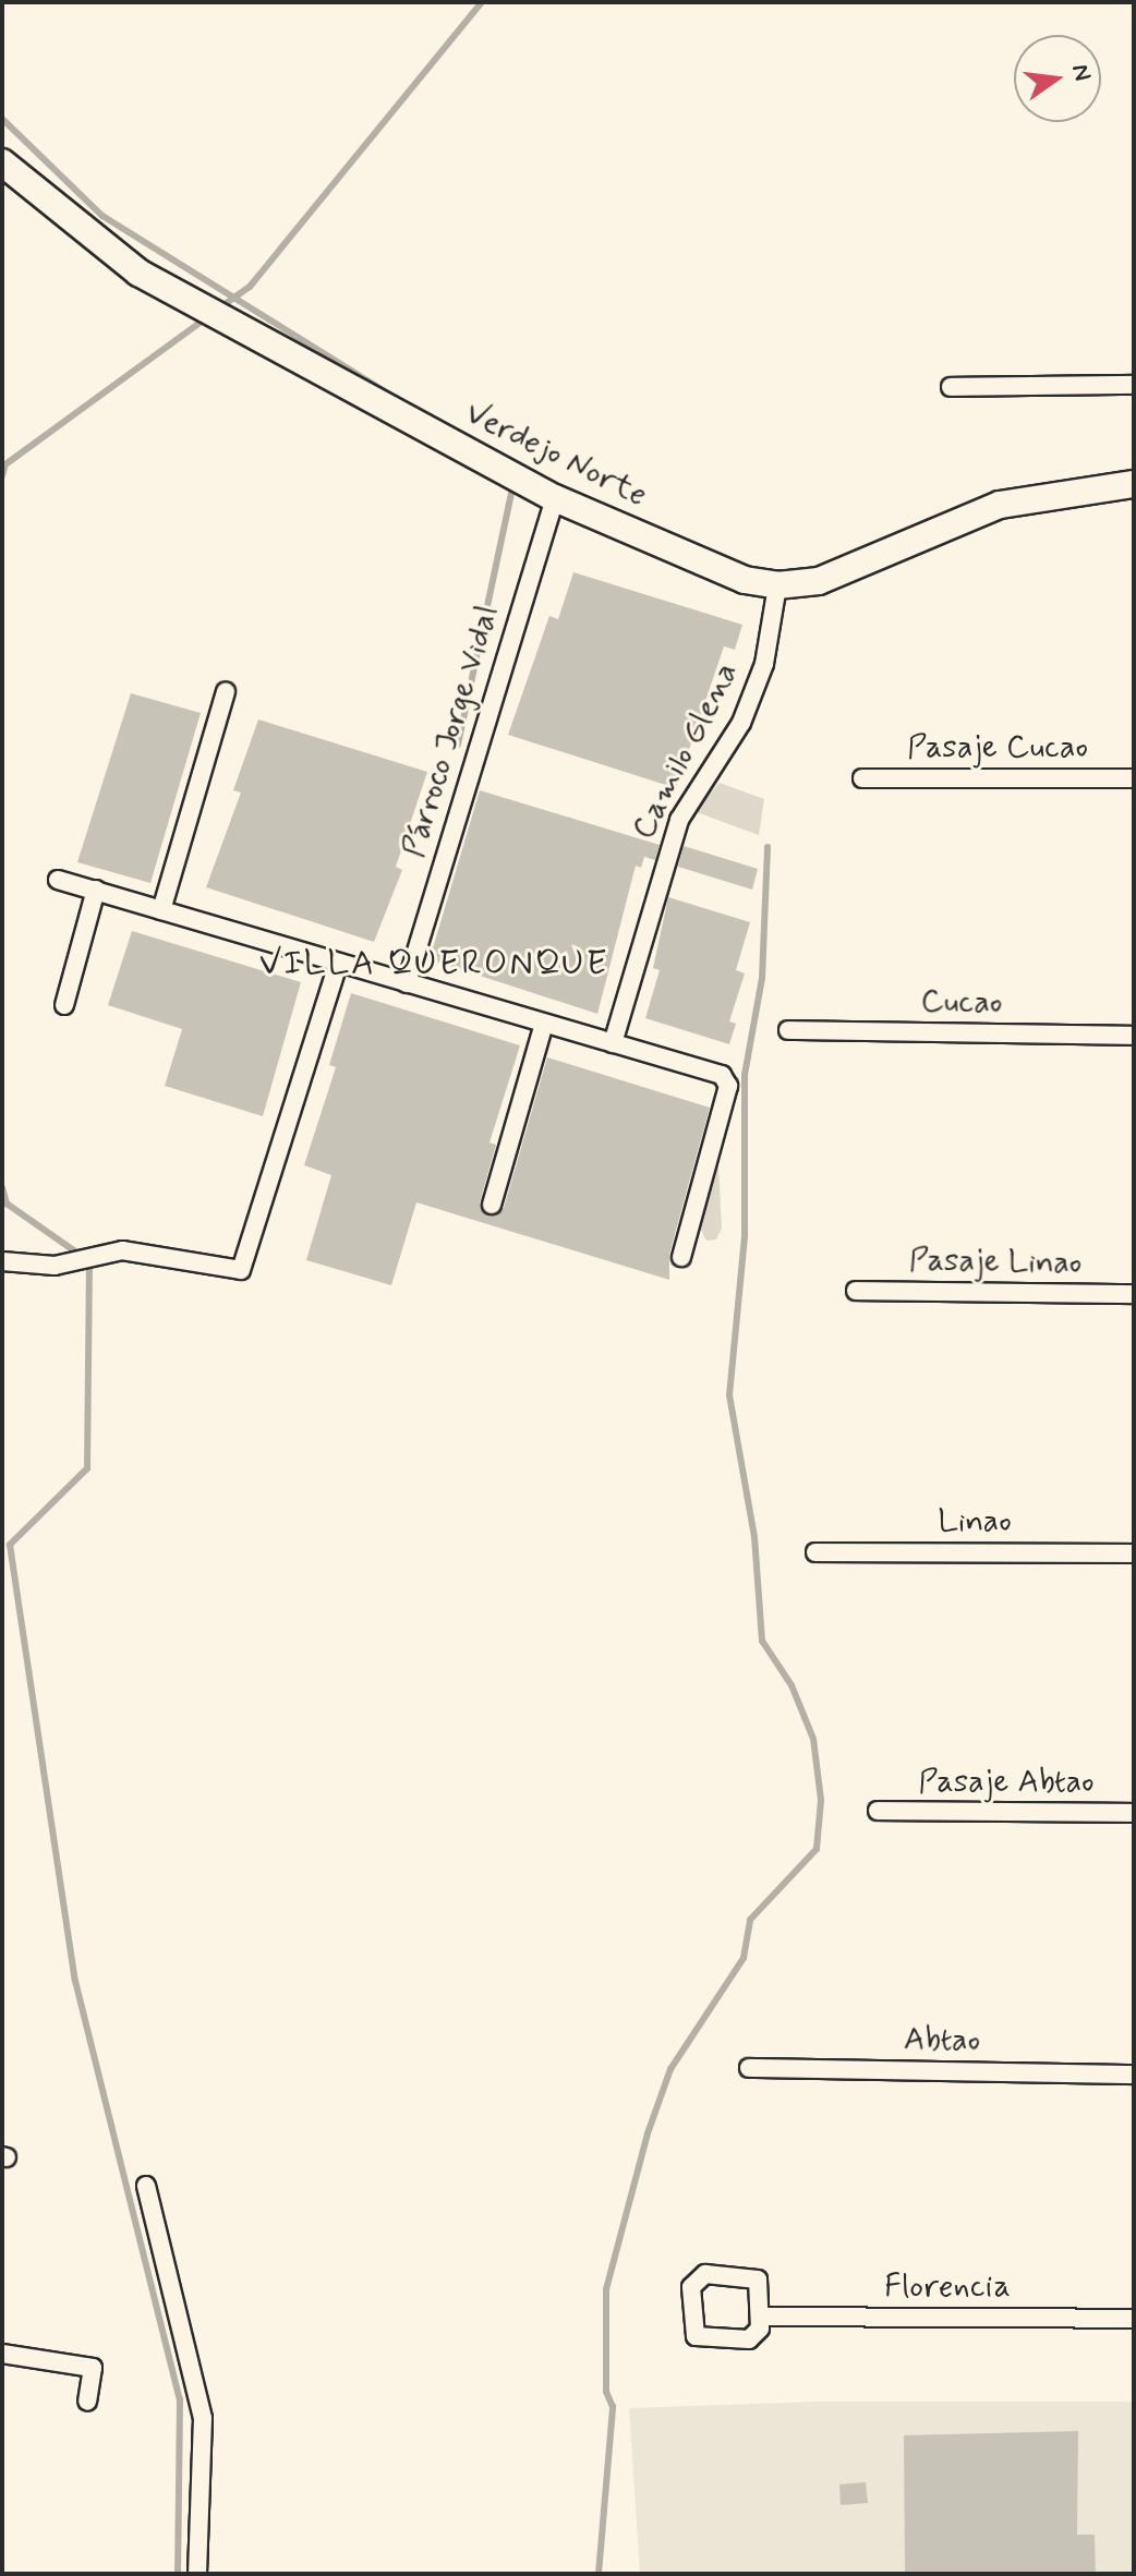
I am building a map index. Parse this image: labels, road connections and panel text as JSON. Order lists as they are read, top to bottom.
{
  "streets": {
    "street": [
      "Verdejo Norte",
      "Párroco Jorge Vidal",
      "Pasaje Cucao",
      "Camilo Glena",
      "Cucao",
      "Pasaje Linao",
      "Linao",
      "Pasaje Abtao",
      "Abtao",
      "Florencia"
    ]
  },
  "crossings": [
    ["Verdejo Norte", "Párroco Jorge Vidal"],
    ["Verdejo Norte", "Camilo Glena"]
  ],
  "districts": ["VILLA QUERONQUE"],
  "north": "right"
}
